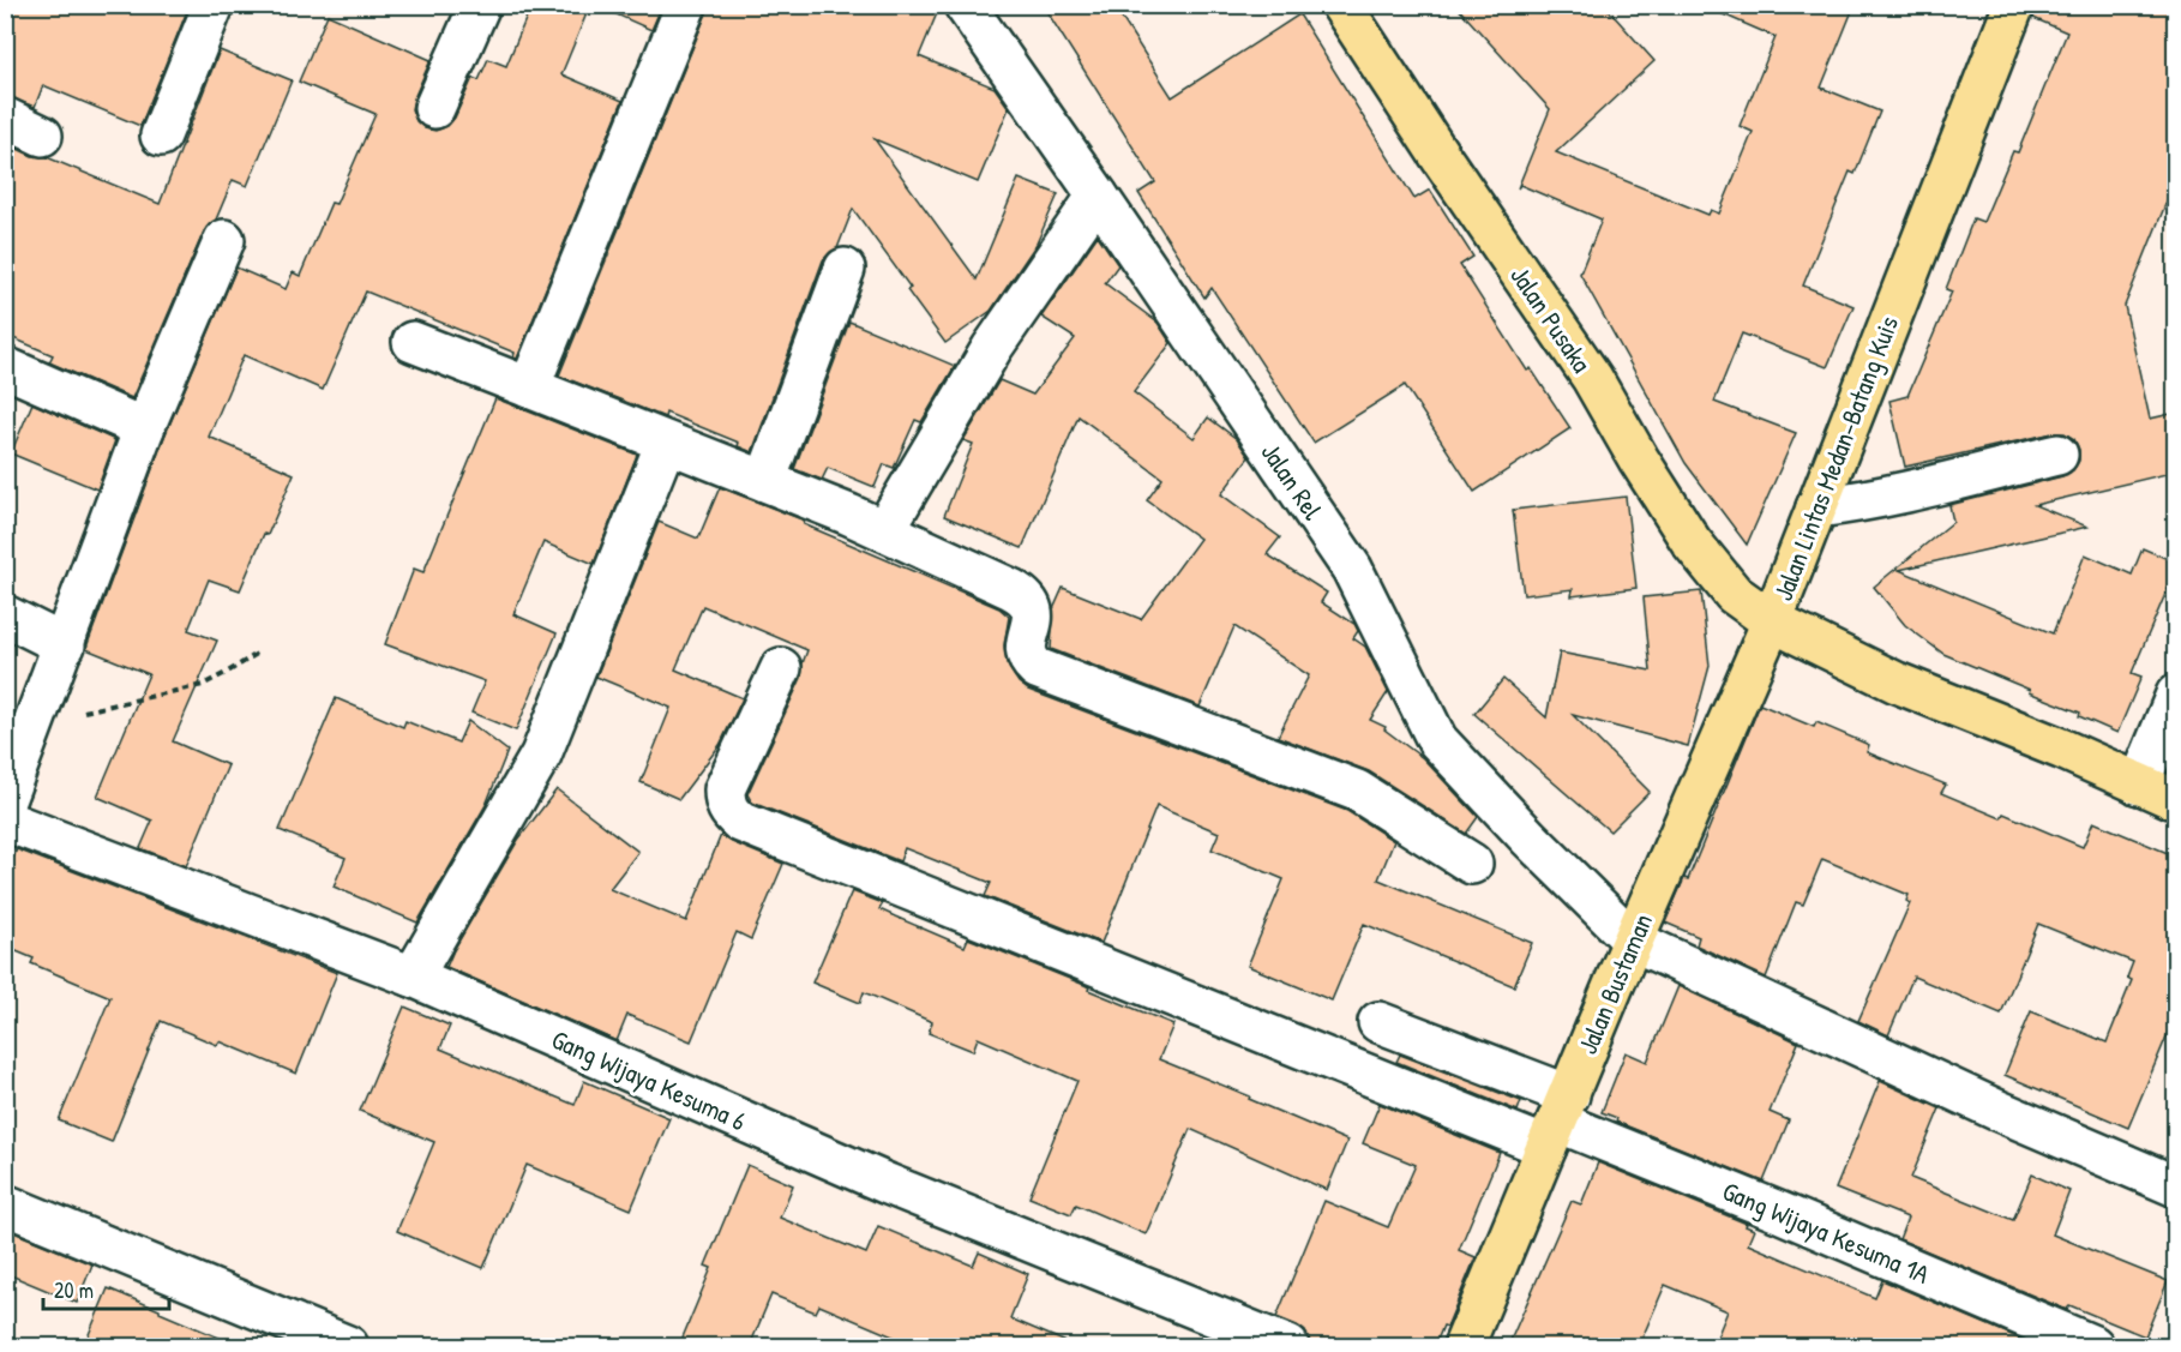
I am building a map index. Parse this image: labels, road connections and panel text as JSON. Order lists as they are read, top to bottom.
{
  "streets": {
    "main road": ["Jalan Pusaka", "Jalan Lintas Medan–Batang Kuis", "Jalan Bustaman"],
    "street": ["Jalan Rel", "Gang Wijaya Kesuma 6", "Gang Wijaya Kesuma 1A"]
  },
  "crossings": [
    ["Jalan Pusaka", "Jalan Lintas Medan–Batang Kuis"],
    ["Jalan Pusaka", "Jalan Bustaman"],
    ["Jalan Lintas Medan–Batang Kuis", "Jalan Bustaman"],
    ["Jalan Rel", "Jalan Bustaman"],
    ["Jalan Bustaman", "Gang Wijaya Kesuma 1A"]
  ],
  "scale_bar": "20 m"
}
